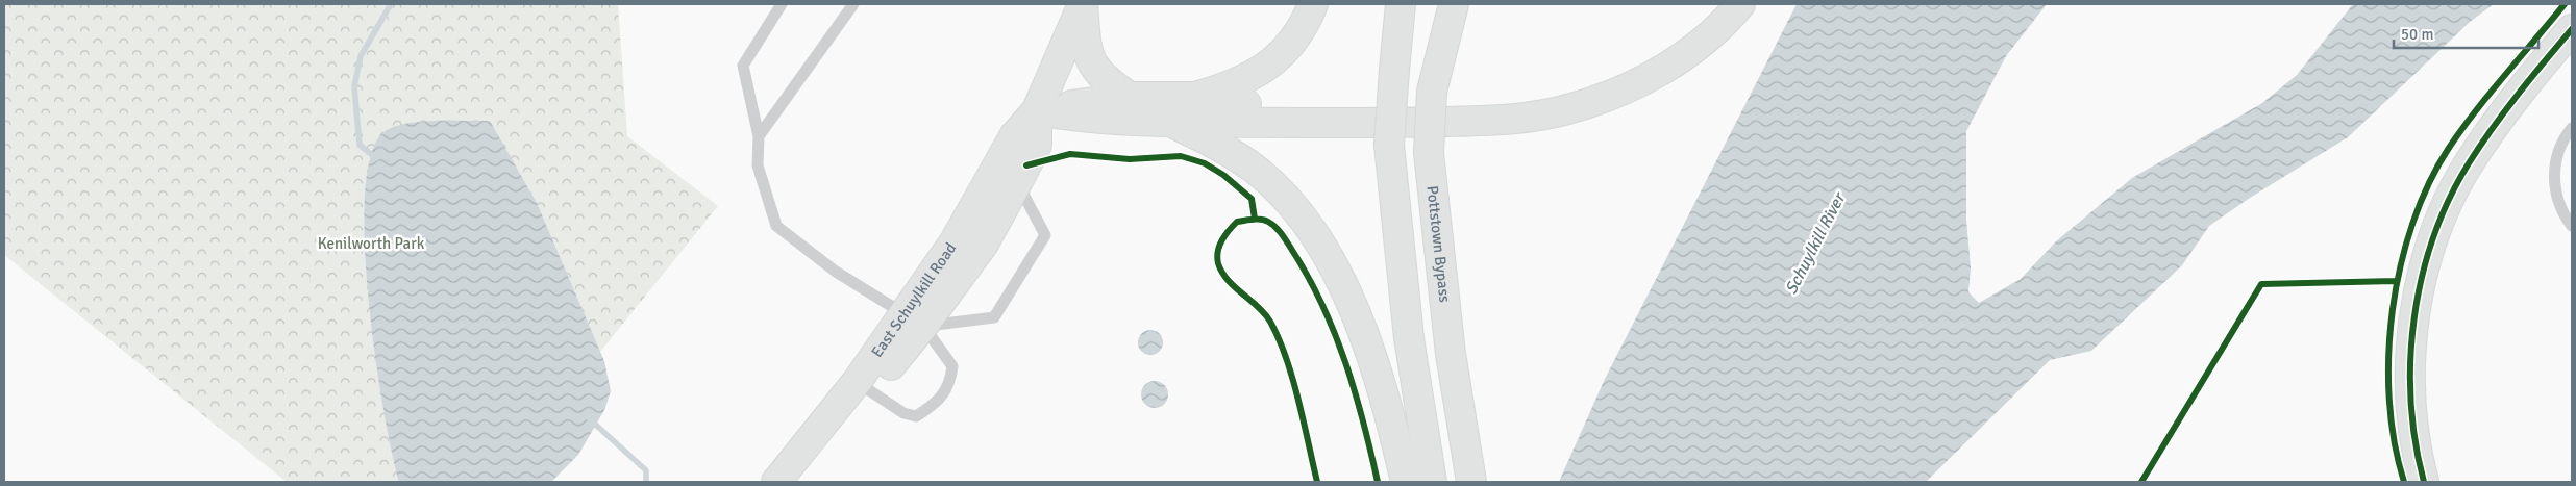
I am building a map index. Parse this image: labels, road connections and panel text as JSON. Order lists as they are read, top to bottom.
{
  "streets": {
    "main road": ["Pottstown Bypass", "East Schuylkill Road"]
  },
  "water": ["Schuylkill River"],
  "parks": ["Kenilworth Park"],
  "scale_bar": "50 m"
}
